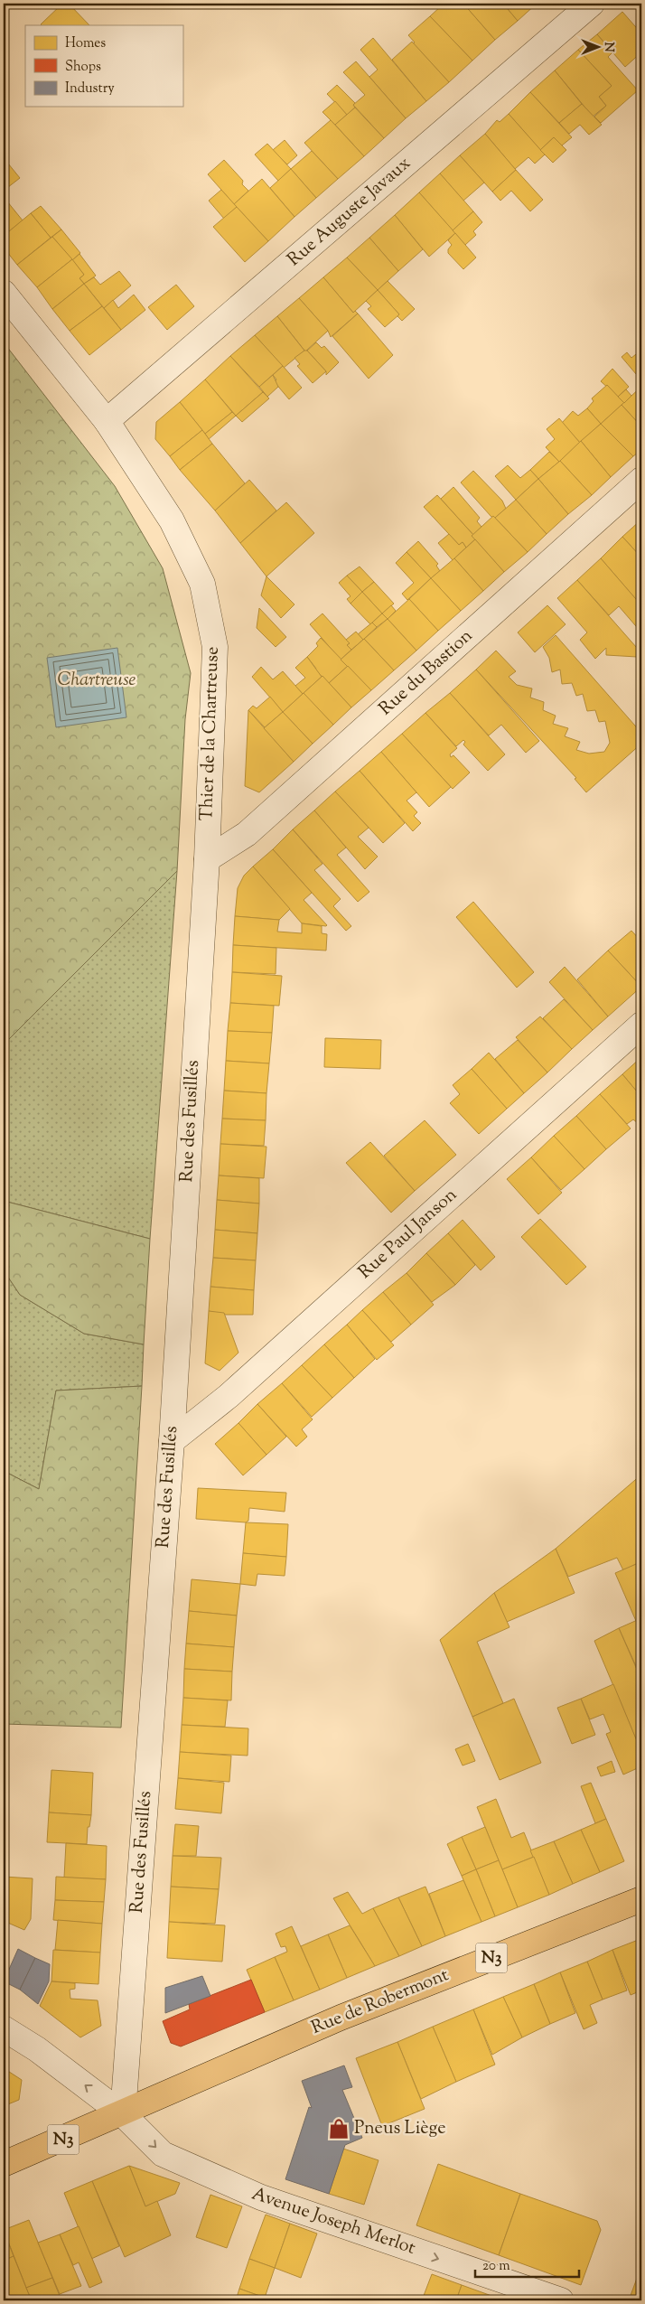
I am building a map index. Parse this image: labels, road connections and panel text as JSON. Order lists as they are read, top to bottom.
{
  "streets": {
    "main road": ["N3", "Rue de Robermont"],
    "street": [
      "Rue Auguste Javaux",
      "Rue du Bastion",
      "Thier de la Chartreuse",
      "Rue des Fusillés",
      "Rue Paul Janson",
      "Avenue Joseph Merlot"
    ]
  },
  "crossings": [
    ["Rue Auguste Javaux", "Thier de la Chartreuse"],
    ["Rue du Bastion", "Thier de la Chartreuse"],
    ["Rue du Bastion", "Rue des Fusillés"],
    ["Thier de la Chartreuse", "Rue des Fusillés"],
    ["Rue des Fusillés", "Rue Paul Janson"],
    ["Rue des Fusillés", "N3"],
    ["Rue des Fusillés", "Rue de Robermont"],
    ["Rue des Fusillés", "Avenue Joseph Merlot"],
    ["N3", "Rue de Robermont"],
    ["N3", "Avenue Joseph Merlot"],
    ["Rue de Robermont", "Avenue Joseph Merlot"]
  ],
  "parks": ["Chartreuse"],
  "places": {
    "shop": ["Pneus Liège"]
  },
  "legend": ["Homes", "Shops", "Industry"],
  "scale_bar": "20 m",
  "north": "right"
}
